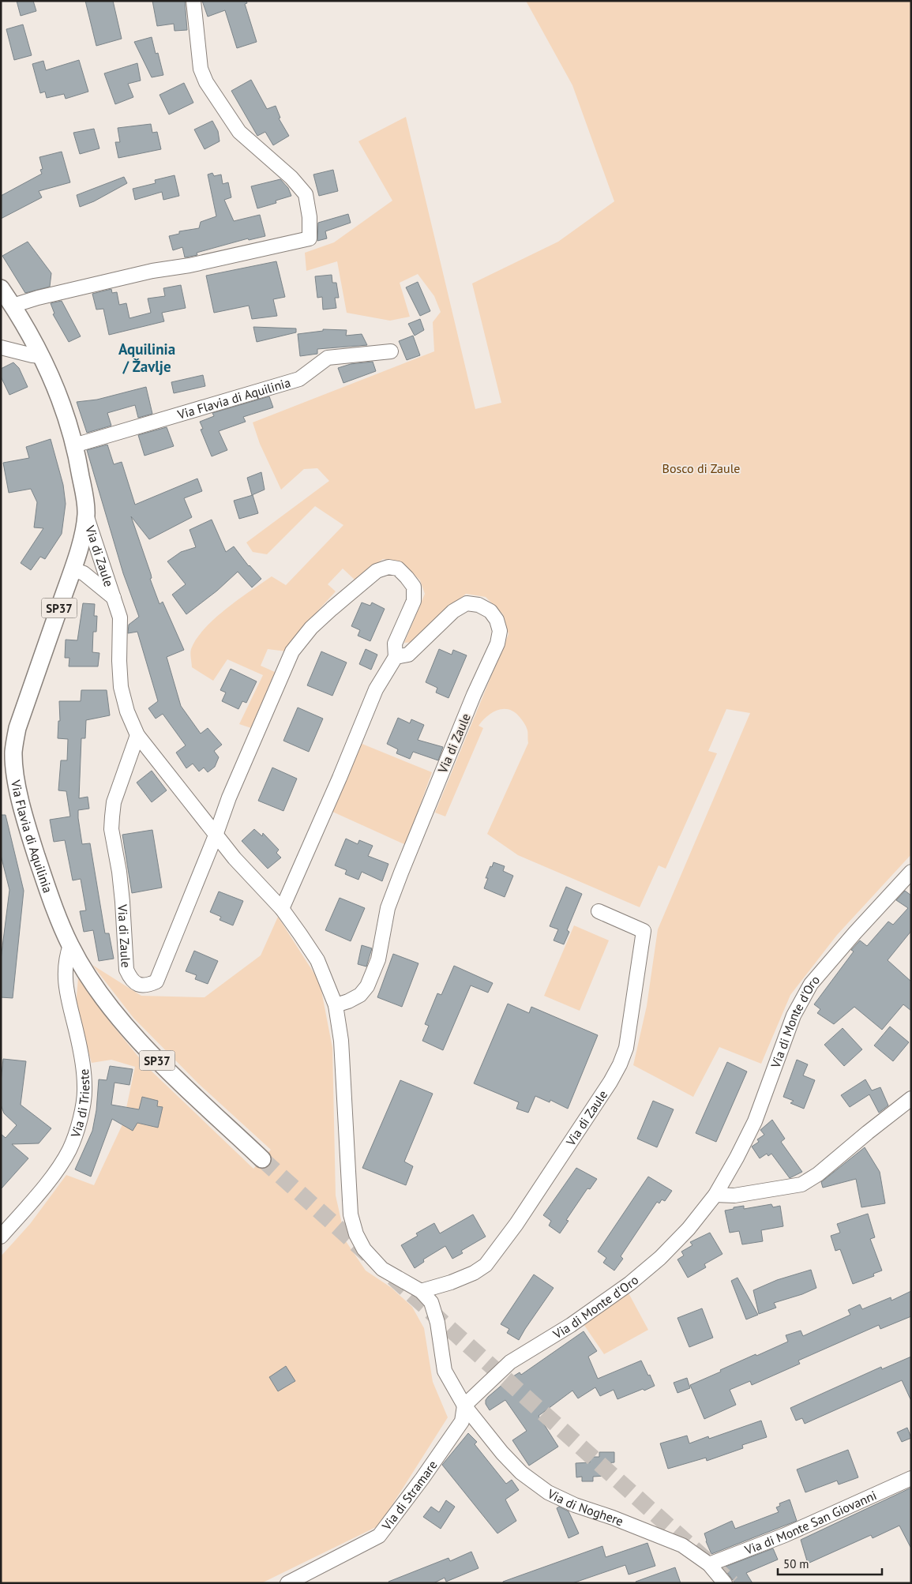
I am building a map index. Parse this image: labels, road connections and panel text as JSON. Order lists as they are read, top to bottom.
{
  "streets": {
    "main road": ["Via Flavia di Aquilinia", "SP37"],
    "street": [
      "Via di Zaule",
      "Via di Monte d'Oro",
      "Via di Trieste",
      "Via di Stramare",
      "Via di Noghere",
      "Via di Monte San Giovanni"
    ]
  },
  "crossings": [
    ["Via Flavia di Aquilinia", "Via di Zaule"],
    ["Via Flavia di Aquilinia", "Via di Trieste"],
    ["Via di Zaule", "Via di Monte d'Oro"],
    ["Via di Zaule", "Via di Stramare"],
    ["Via di Zaule", "Via di Noghere"],
    ["Via di Monte d'Oro", "Via di Stramare"],
    ["Via di Monte d'Oro", "Via di Noghere"],
    ["Via di Stramare", "Via di Noghere"],
    ["Via di Noghere", "Via di Monte San Giovanni"]
  ],
  "districts": ["Aquilinia / Žavlje"],
  "parks": ["Bosco di Zaule"],
  "scale_bar": "50 m"
}
